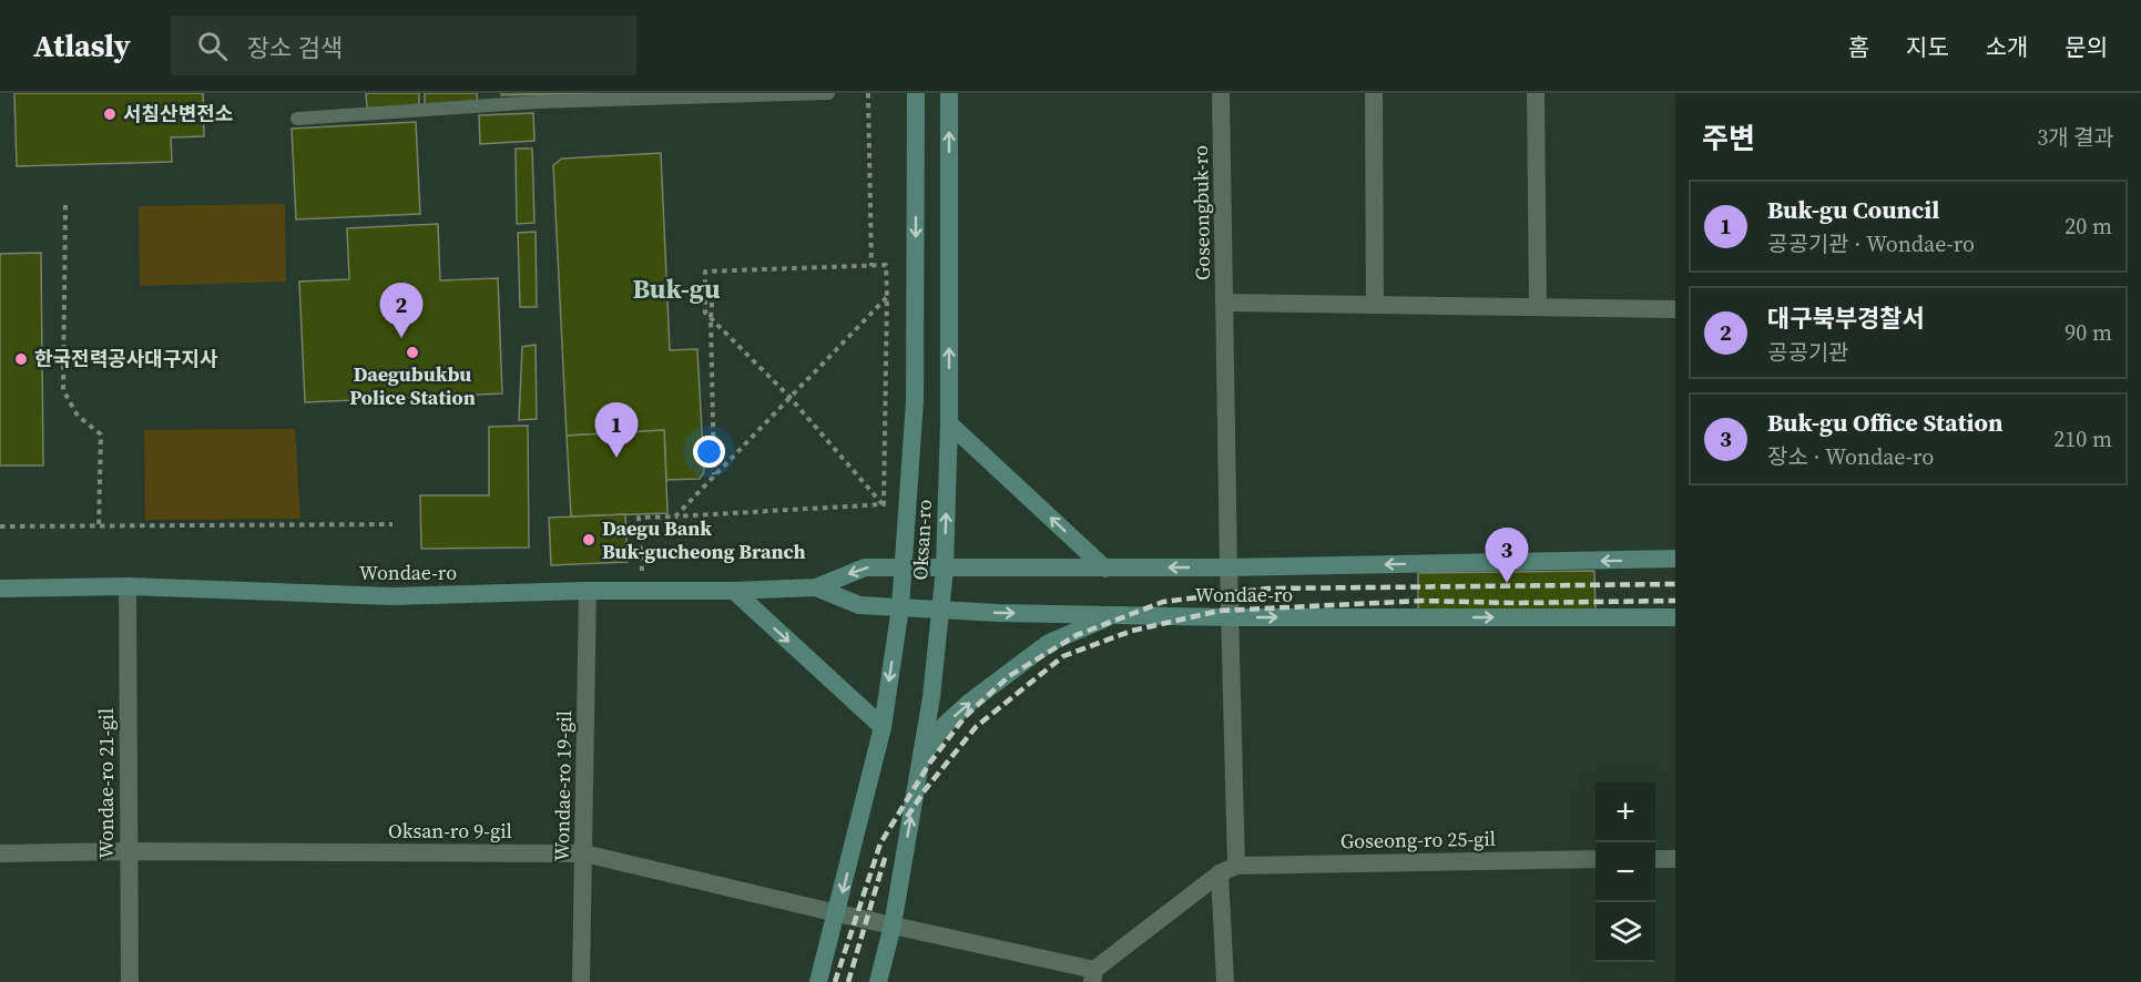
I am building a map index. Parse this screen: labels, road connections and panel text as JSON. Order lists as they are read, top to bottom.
{
  "streets": {
    "main road": ["Oksan-ro", "Wondae-ro"],
    "street": [
      "Goseongbuk-ro",
      "Wondae-ro 21-gil",
      "Wondae-ro 19-gil",
      "Oksan-ro 9-gil",
      "Goseong-ro 25-gil"
    ]
  },
  "crossings": [
    ["Oksan-ro", "Wondae-ro"],
    ["Oksan-ro", "Oksan-ro 9-gil"],
    ["Oksan-ro", "Goseong-ro 25-gil"],
    ["Wondae-ro", "Wondae-ro 21-gil"],
    ["Wondae-ro", "Wondae-ro 19-gil"],
    ["Wondae-ro 21-gil", "Oksan-ro 9-gil"],
    ["Wondae-ro 19-gil", "Oksan-ro 9-gil"],
    ["Oksan-ro 9-gil", "Goseong-ro 25-gil"]
  ],
  "districts": ["Buk-gu"],
  "places": [
    "서침산변전소",
    "Daegubukbu Police Station",
    "한국전력공사대구지사",
    "Daegu Bank Buk-gucheong Branch"
  ],
  "page": {
    "header": "Atlasly",
    "search": "장소 검색",
    "nav": [
      "홈",
      "지도",
      "소개",
      "문의"
    ],
    "heading": ["주변", "3개 결과"],
    "list": [
      {
        "mark": "1",
        "name": "Buk-gu Council",
        "note": "공공기관 · Wondae-ro",
        "value": "20 m"
      },
      {
        "mark": "2",
        "name": "대구북부경찰서",
        "note": "공공기관",
        "value": "90 m"
      },
      {
        "mark": "3",
        "name": "Buk-gu Office Station",
        "note": "장소 · Wondae-ro",
        "value": "210 m"
      }
    ],
    "pins": ["2", "1", "3"],
    "map_buttons": ["+", "−"]
  }
}
